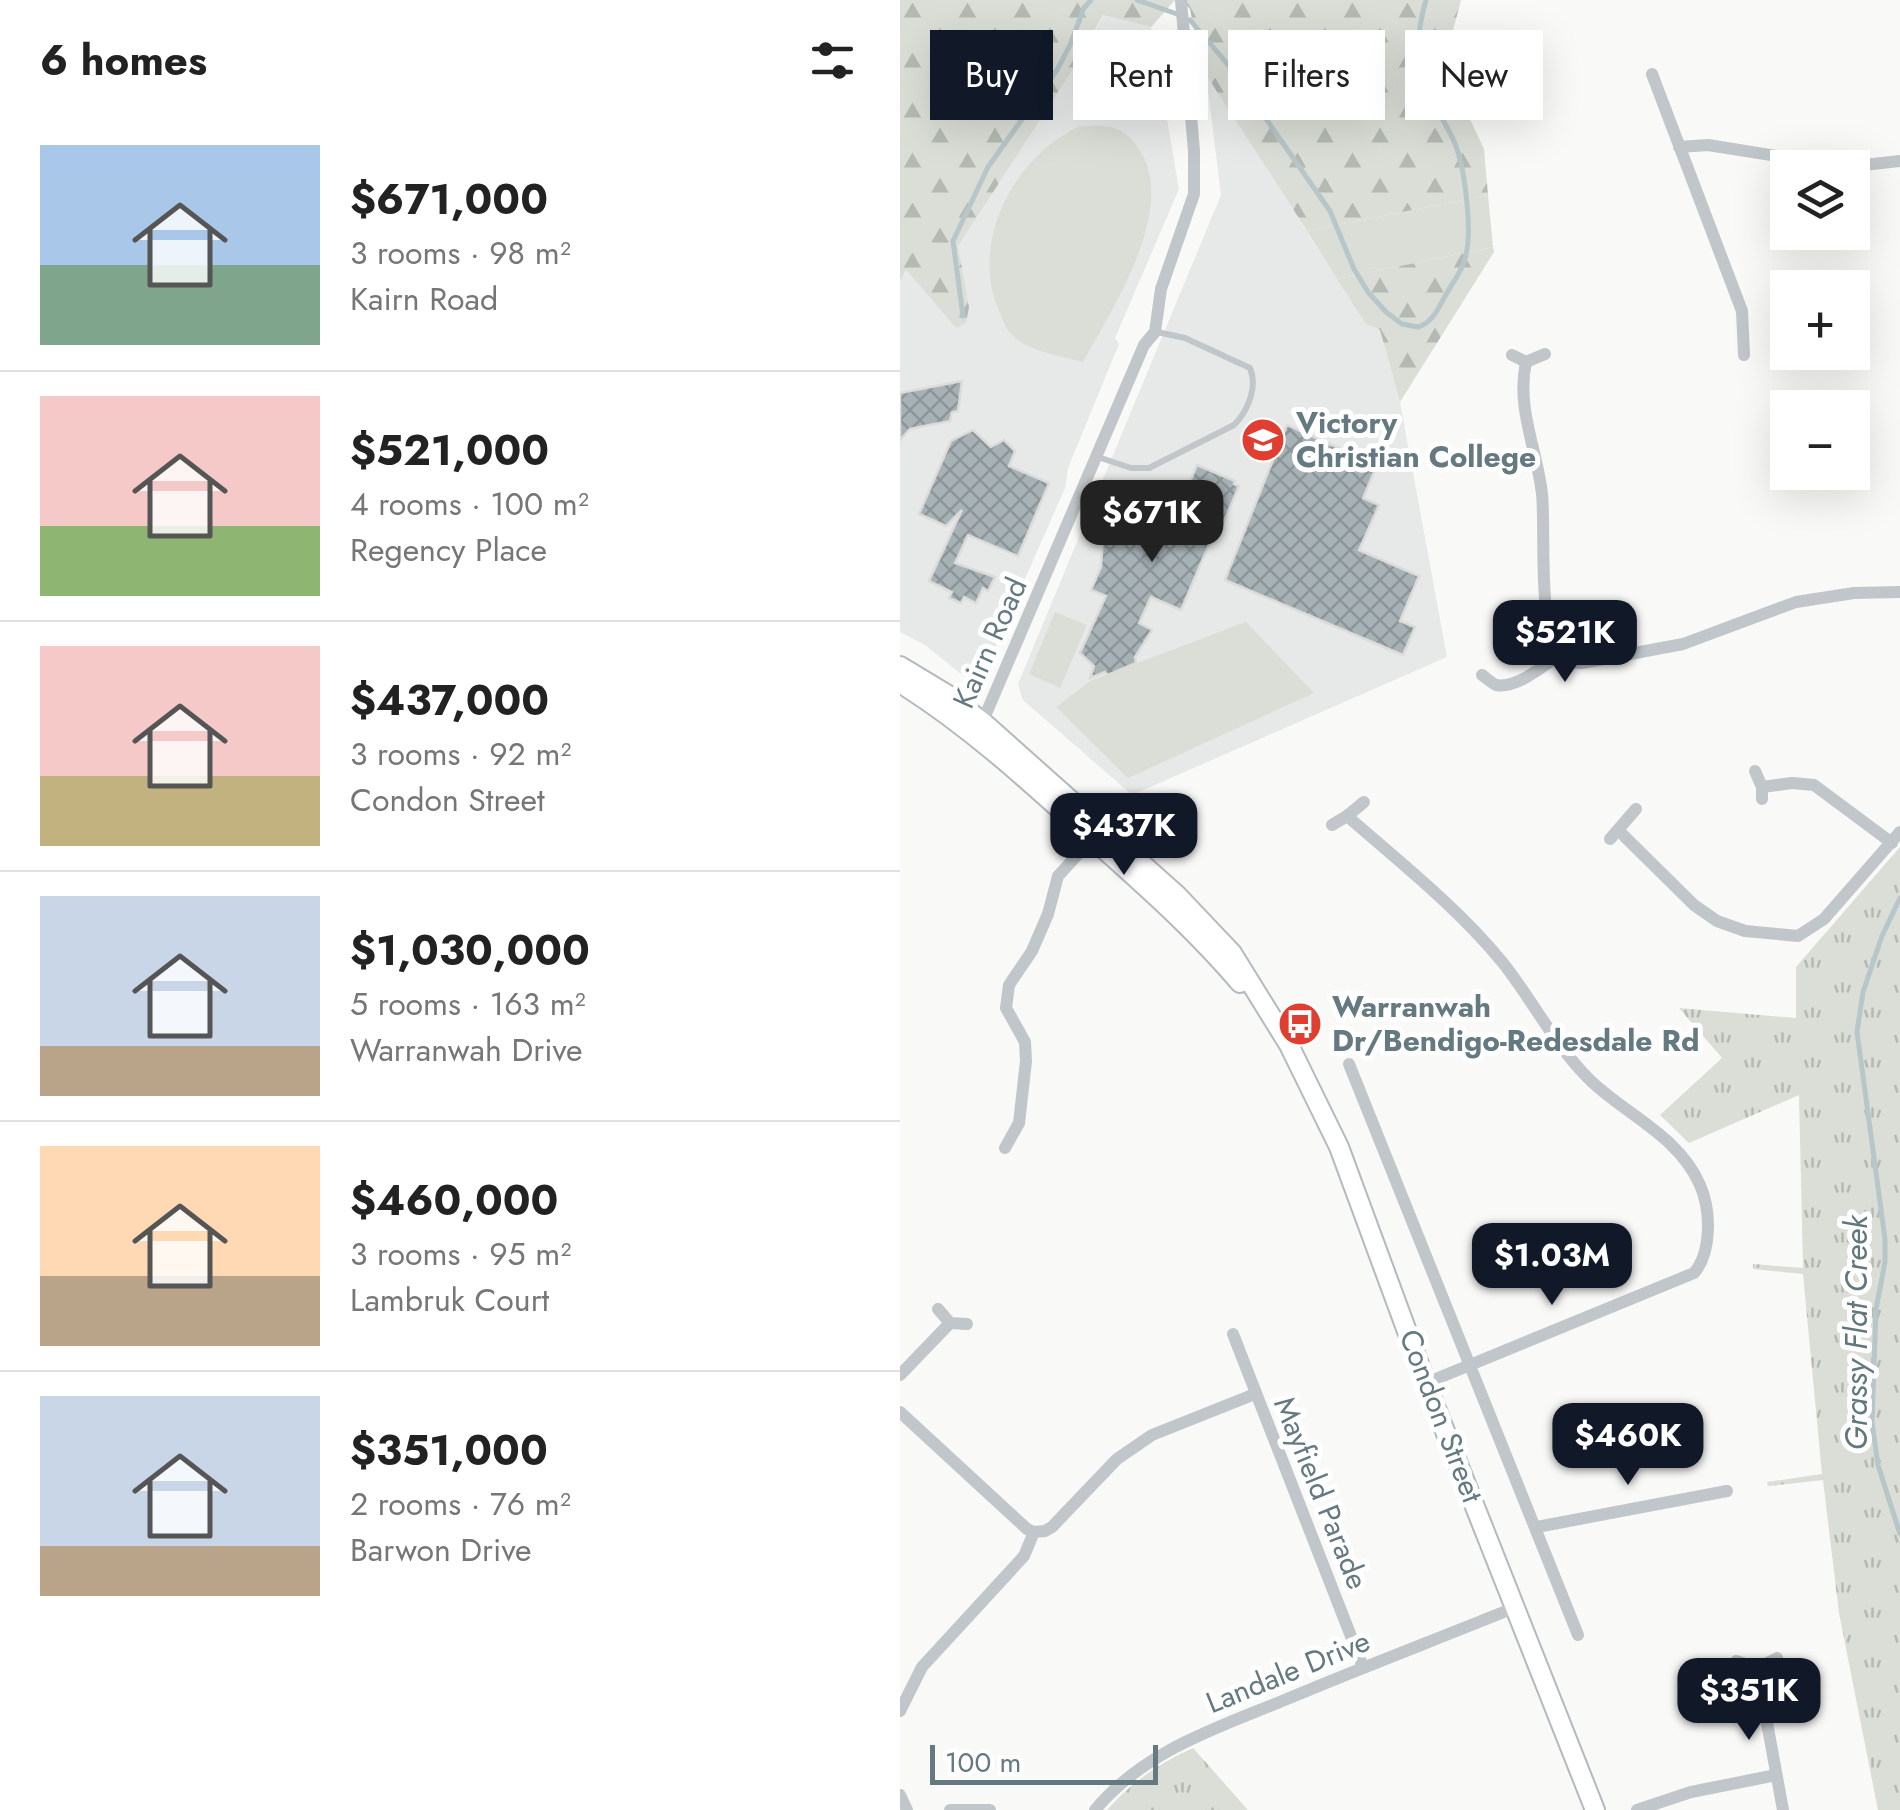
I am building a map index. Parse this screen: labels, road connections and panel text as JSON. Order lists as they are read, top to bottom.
{
  "streets": {
    "main road": ["Condon Street"],
    "street": ["Kairn Road", "Mayfield Parade", "Landale Drive"]
  },
  "crossings": [
    ["Kairn Road", "Condon Street"],
    ["Condon Street", "Landale Drive"],
    ["Mayfield Parade", "Landale Drive"]
  ],
  "water": ["Grassy Flat Creek"],
  "places": {
    "school or university": ["Victory Christian College"],
    "bus stop": ["Warranwah Dr/Bendigo-Redesdale Rd"]
  },
  "scale_bar": "100 m",
  "page": {
    "heading": "6 homes",
    "chip": [
      "Buy",
      "Rent",
      "Filters",
      "New"
    ],
    "list": [
      {
        "name": "$671,000",
        "note": "3 rooms · 98 m² · Kairn Road"
      },
      {
        "name": "$521,000",
        "note": "4 rooms · 100 m² · Regency Place"
      },
      {
        "name": "$437,000",
        "note": "3 rooms · 92 m² · Condon Street"
      },
      {
        "name": "$1,030,000",
        "note": "5 rooms · 163 m² · Warranwah Drive"
      },
      {
        "name": "$460,000",
        "note": "3 rooms · 95 m² · Lambruk Court"
      },
      {
        "name": "$351,000",
        "note": "2 rooms · 76 m² · Barwon Drive"
      }
    ],
    "map_buttons": ["+", "−"],
    "price": [
      "$671K",
      "$521K",
      "$437K",
      "$1.03M",
      "$460K",
      "$351K"
    ],
    "scale": "100 m"
  }
}
